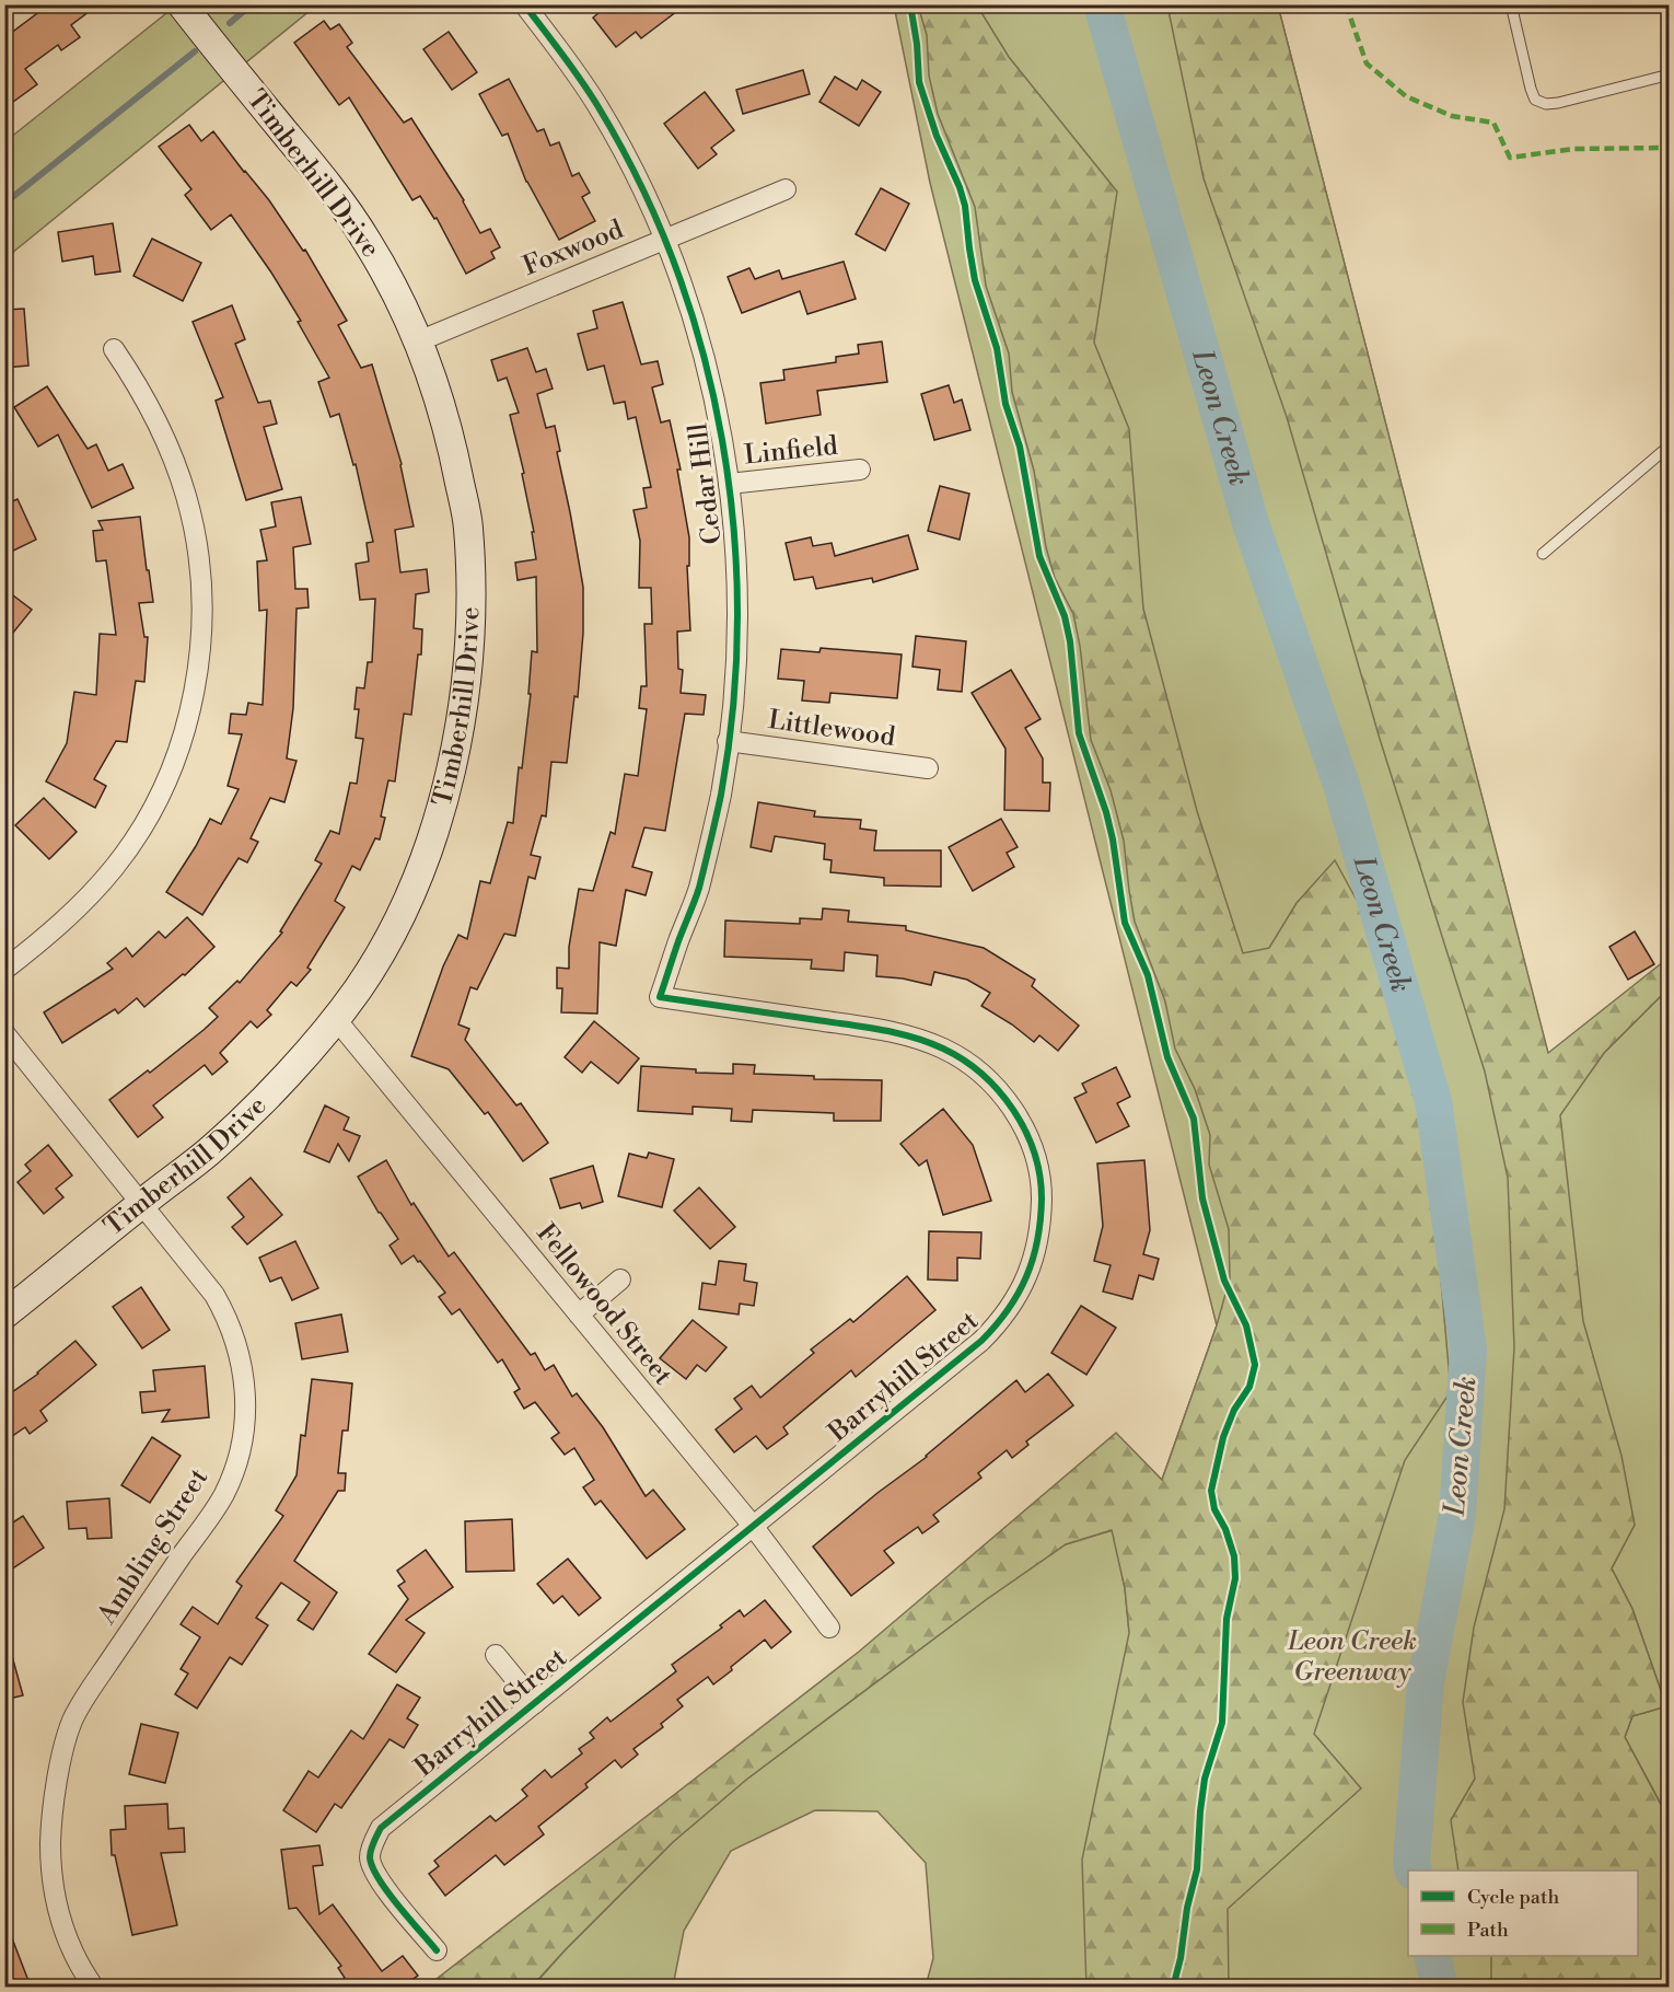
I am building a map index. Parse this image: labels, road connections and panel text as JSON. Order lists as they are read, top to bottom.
{
  "streets": {
    "street": [
      "Timberhill Drive",
      "Foxwood",
      "Linfield",
      "Cedar Hill",
      "Littlewood",
      "Fellowood Street",
      "Barryhill Street",
      "Ambling Street"
    ]
  },
  "crossings": [
    ["Timberhill Drive", "Foxwood"],
    ["Timberhill Drive", "Fellowood Street"],
    ["Timberhill Drive", "Ambling Street"],
    ["Foxwood", "Cedar Hill"],
    ["Linfield", "Cedar Hill"],
    ["Cedar Hill", "Littlewood"],
    ["Cedar Hill", "Barryhill Street"],
    ["Fellowood Street", "Barryhill Street"]
  ],
  "water": ["Leon Creek"],
  "parks": ["Leon Creek Greenway"],
  "legend": ["Cycle path", "Path"]
}
